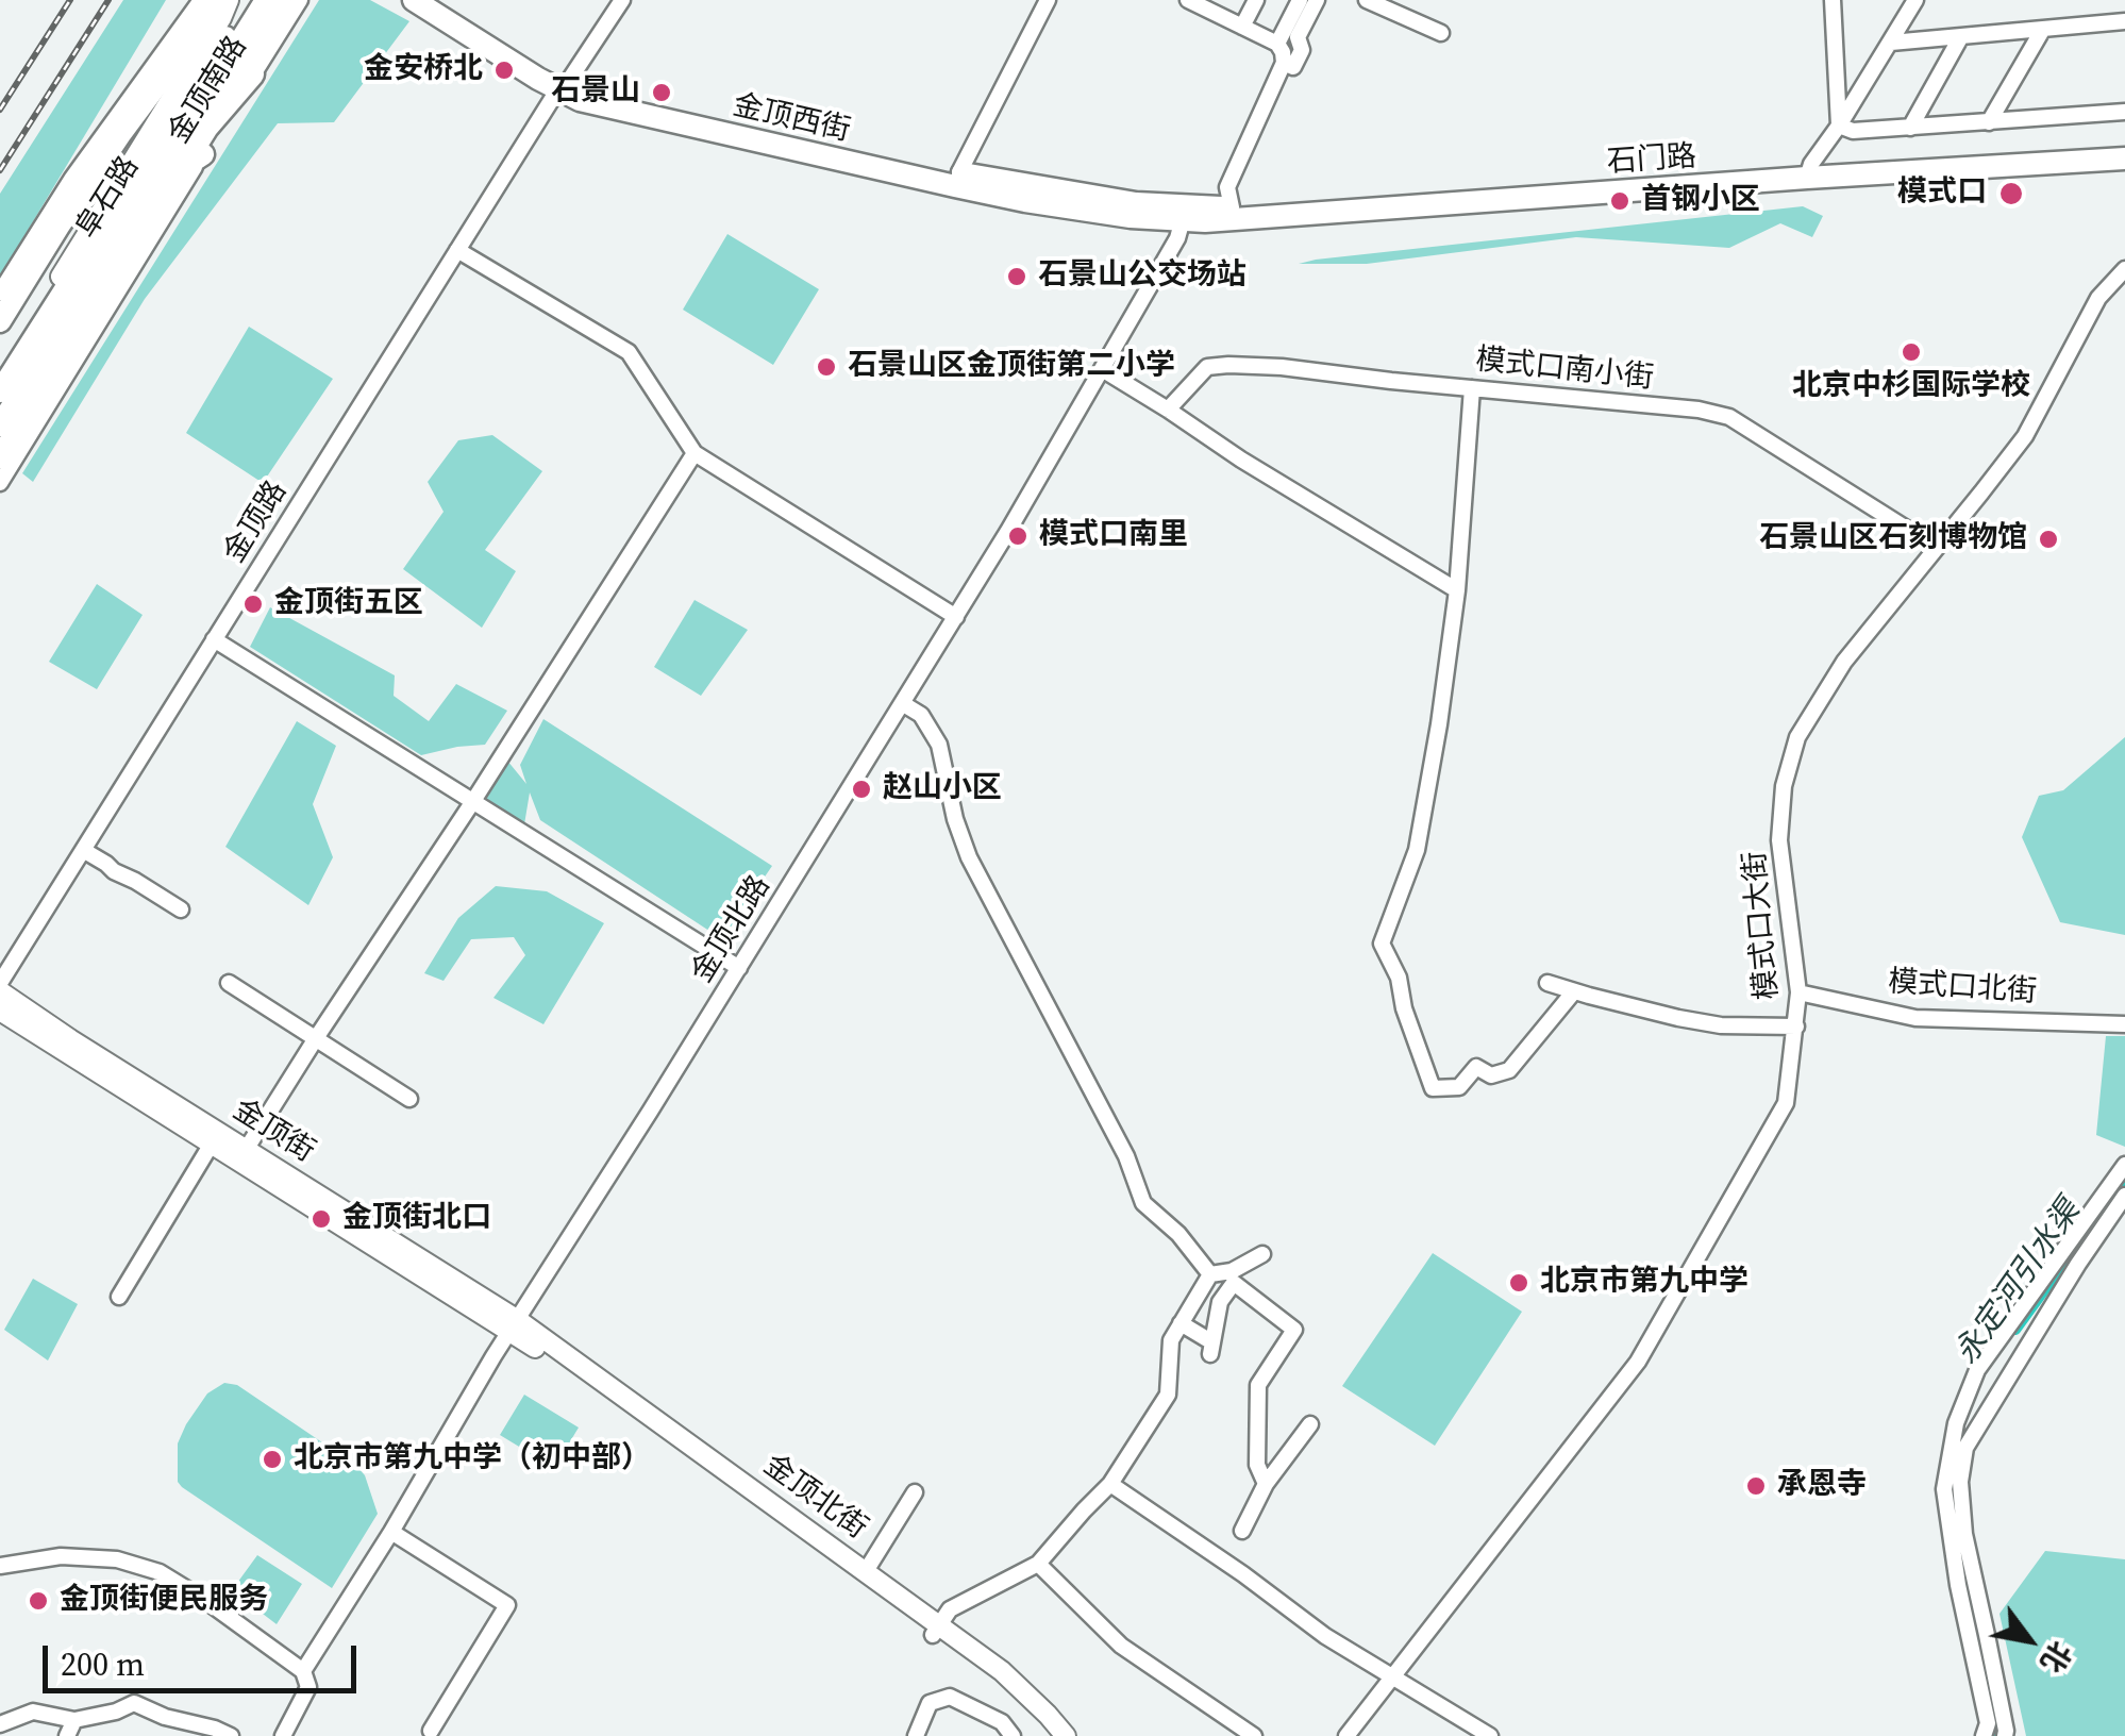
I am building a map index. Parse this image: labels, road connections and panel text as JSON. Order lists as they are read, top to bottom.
{
  "streets": {
    "highway": ["金顶西街", "石门路", "阜石路"],
    "main road": ["金顶南路", "金顶街", "金顶北街"],
    "street": [
      "模式口南小街",
      "金顶路",
      "模式口大街",
      "金顶北路",
      "模式口北街"
    ]
  },
  "crossings": [
    ["金顶南路", "阜石路"],
    ["金顶西街", "石门路"],
    ["金顶西街", "金顶路"],
    ["金顶西街", "金顶北路"],
    ["石门路", "金顶北路"],
    ["模式口南小街", "模式口大街"],
    ["模式口大街", "模式口北街"],
    ["金顶北路", "金顶街"],
    ["金顶北路", "金顶北街"],
    ["金顶街", "金顶北街"]
  ],
  "water": ["永定河引水渠"],
  "places": [
    "金安桥北",
    "石景山",
    "模式口",
    "首钢小区",
    "石景山公交场站",
    "北京中杉国际学校",
    "石景山区金顶街第二小学",
    "模式口南里",
    "石景山区石刻博物馆",
    "金顶街五区",
    "赵山小区",
    "金顶街北口",
    "北京市第九中学",
    "北京市第九中学（初中部）",
    "承恩寺",
    "金顶街便民服务"
  ],
  "scale_bar": "200 m",
  "north": "bottom right"
}
